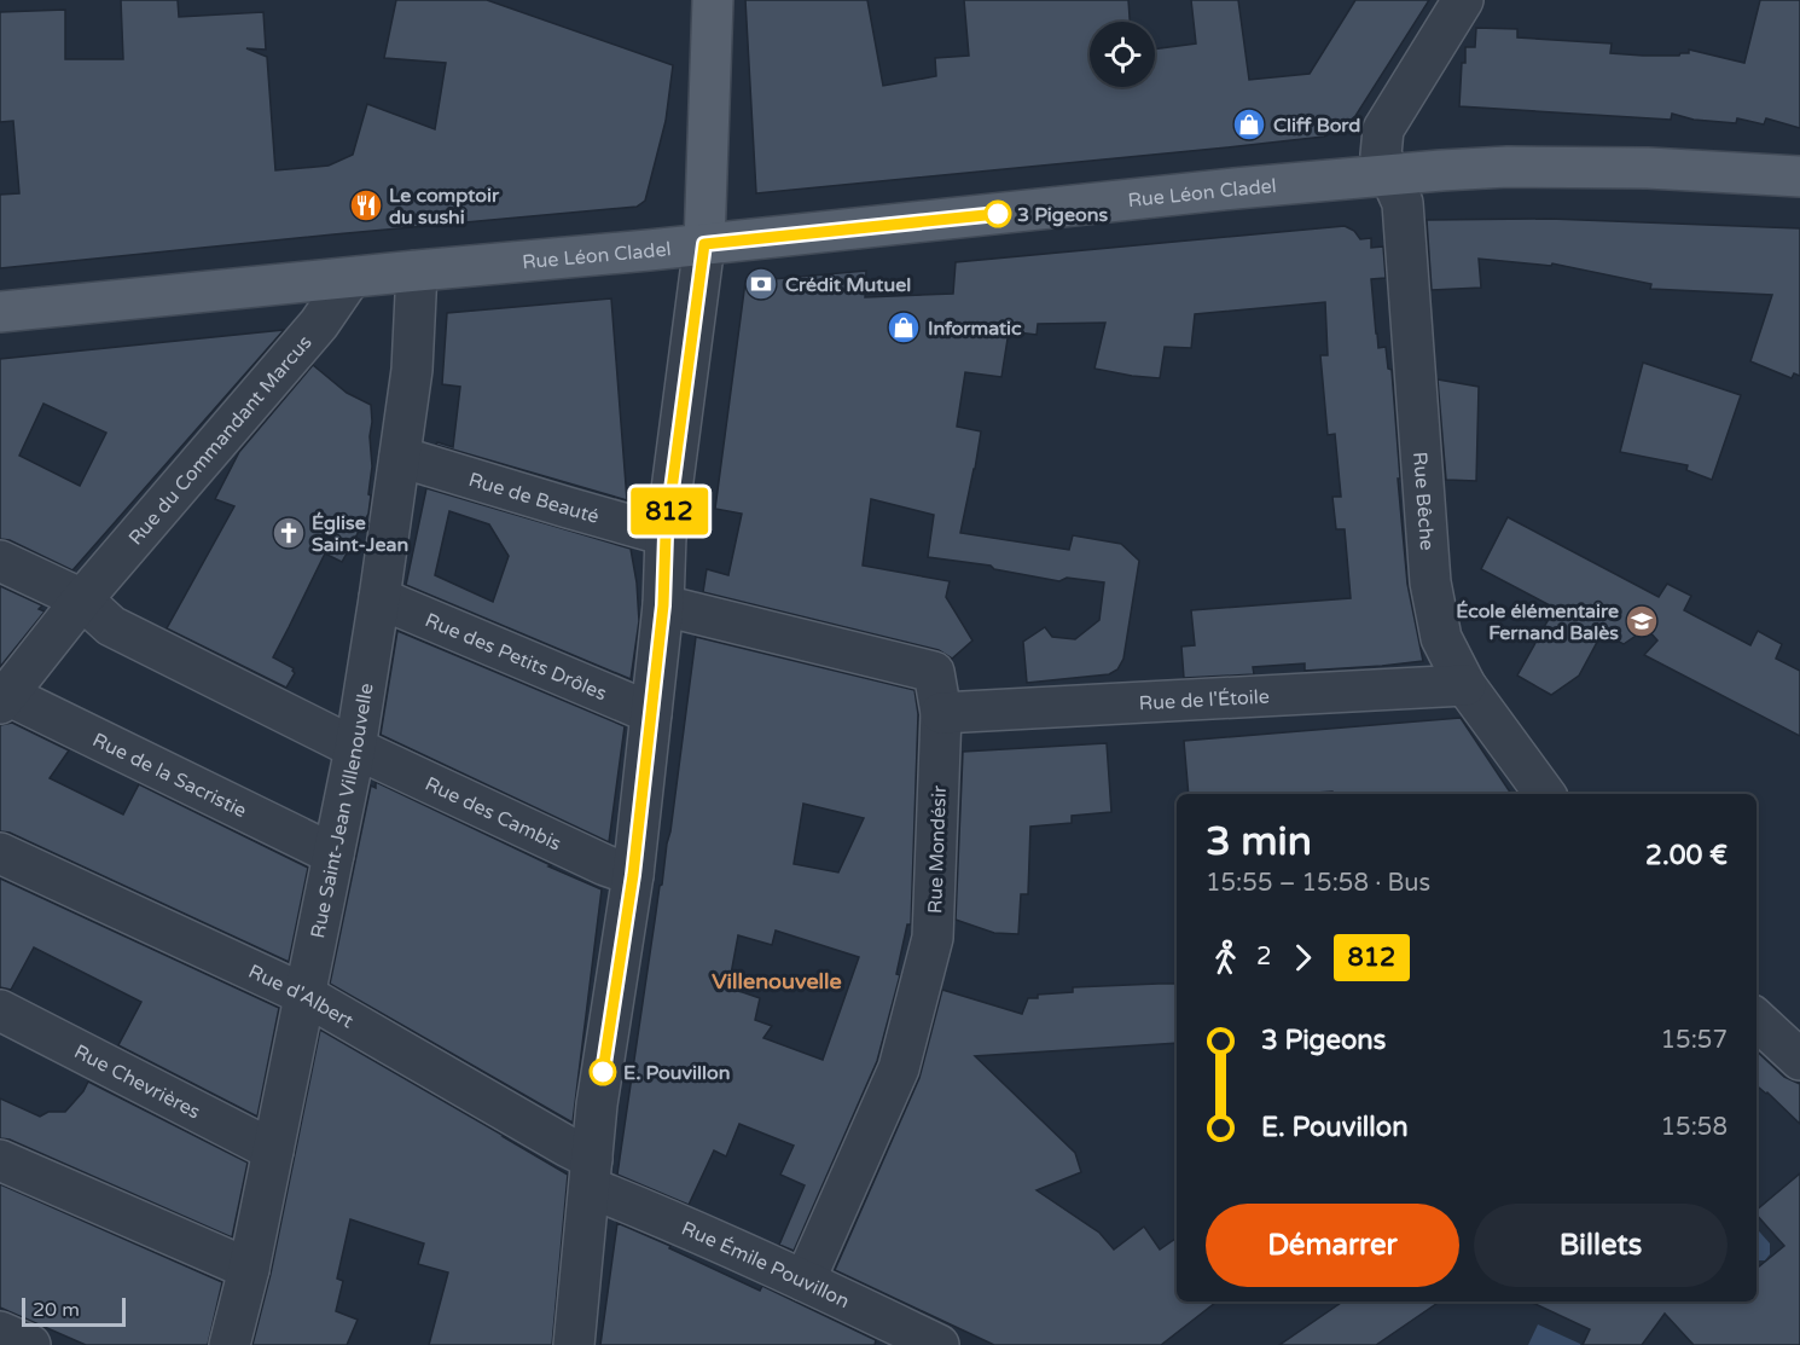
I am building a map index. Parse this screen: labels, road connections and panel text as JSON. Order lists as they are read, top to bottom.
{
  "streets": {
    "main road": ["Rue Léon Cladel"],
    "street": [
      "Rue du Commandant Marcus",
      "Rue de Beauté",
      "Rue Bêche",
      "Rue des Petits Drôles",
      "Rue de l'Étoile",
      "Rue de la Sacristie",
      "Rue Saint-Jean Villenouvelle",
      "Rue des Cambis",
      "Rue Mondésir",
      "Rue d'Albert",
      "Rue Chevrières",
      "Rue Émile Pouvillon"
    ]
  },
  "crossings": [
    ["Rue Léon Cladel", "Rue du Commandant Marcus"],
    ["Rue Léon Cladel", "Rue Bêche"],
    ["Rue Léon Cladel", "Rue Saint-Jean Villenouvelle"],
    ["Rue du Commandant Marcus", "Rue de la Sacristie"],
    ["Rue du Commandant Marcus", "Rue des Cambis"],
    ["Rue de Beauté", "Rue Saint-Jean Villenouvelle"],
    ["Rue Bêche", "Rue de l'Étoile"],
    ["Rue des Petits Drôles", "Rue Saint-Jean Villenouvelle"],
    ["Rue de l'Étoile", "Rue Mondésir"],
    ["Rue de la Sacristie", "Rue Saint-Jean Villenouvelle"],
    ["Rue Saint-Jean Villenouvelle", "Rue des Cambis"],
    ["Rue Saint-Jean Villenouvelle", "Rue d'Albert"],
    ["Rue Saint-Jean Villenouvelle", "Rue Chevrières"],
    ["Rue Mondésir", "Rue Émile Pouvillon"],
    ["Rue d'Albert", "Rue Émile Pouvillon"]
  ],
  "districts": ["Villenouvelle"],
  "places": {
    "shop": ["Cliff Bord", "Informatic"],
    "restaurant": ["Le comptoir du sushi"],
    "other": ["3 Pigeons", "E. Pouvillon"],
    "bank": ["Crédit Mutuel"],
    "church": ["Église Saint-Jean"],
    "school or university": ["École élémentaire Fernand Balès"]
  },
  "lines": ["bus line 812"],
  "scale_bar": "20 m",
  "page": {
    "on_map": "812",
    "heading": ["3 min", "15:55 – 15:58 · Bus", "2.00 €"],
    "legs": ["2", "812"],
    "list": [
      {
        "name": "3 Pigeons",
        "value": "15:57"
      },
      {
        "name": "E. Pouvillon",
        "value": "15:58"
      }
    ],
    "buttons": ["Démarrer", "Billets"],
    "scale": "20 m"
  }
}
